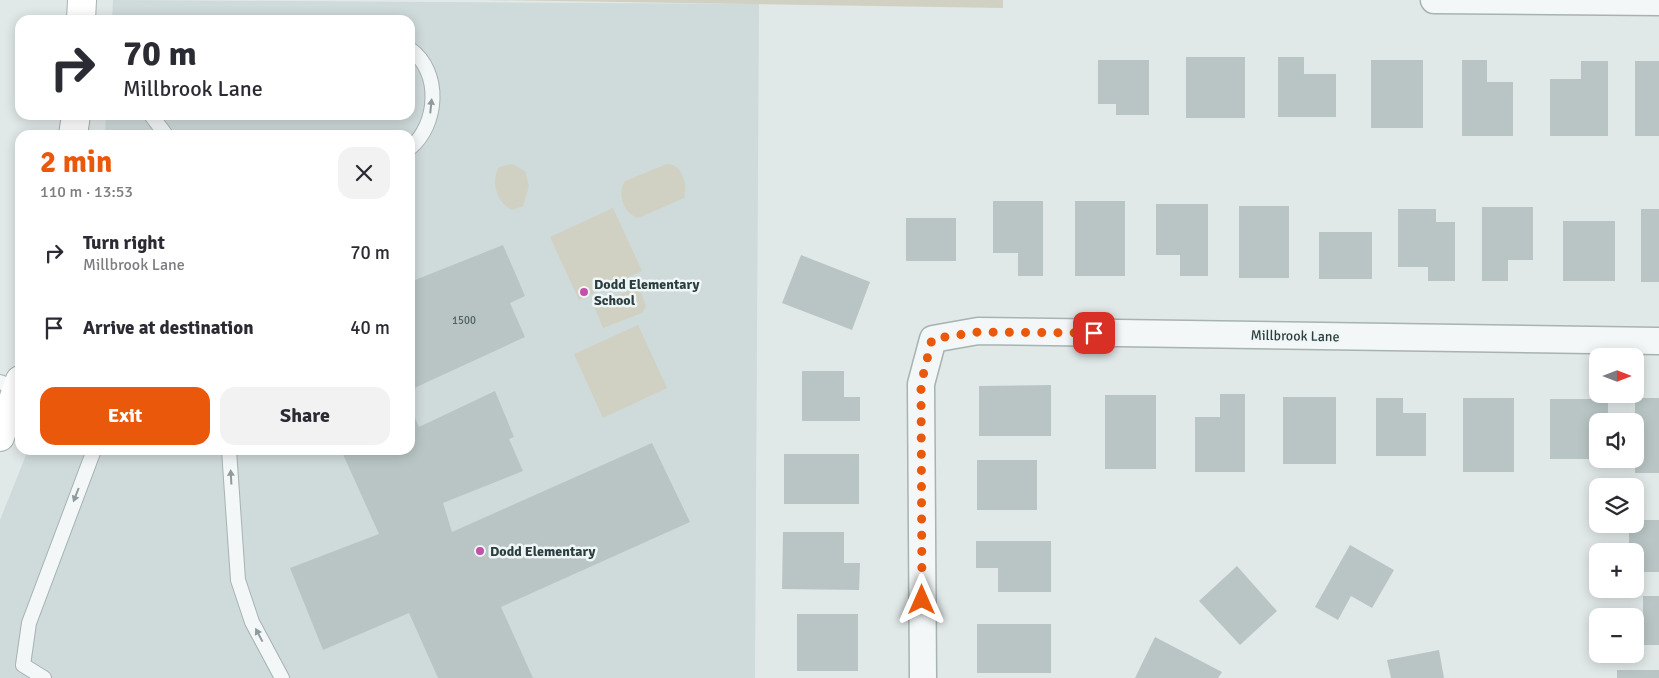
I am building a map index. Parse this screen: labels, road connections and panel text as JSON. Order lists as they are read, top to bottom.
{
  "streets": {
    "street": ["Millbrook Lane"]
  },
  "places": ["Dodd Elementary School", "Dodd Elementary"],
  "house_numbers": ["1500"],
  "north": "right",
  "page": {
    "turn": ["70 m", "Millbrook Lane"],
    "heading": ["2 min", "110 m · 13:53"],
    "list": [
      {
        "name": "Turn right",
        "note": "Millbrook Lane",
        "value": "70 m"
      },
      {
        "name": "Arrive at destination",
        "value": "40 m"
      }
    ],
    "map_buttons": ["+", "−"],
    "buttons": ["Exit", "Share"]
  }
}
